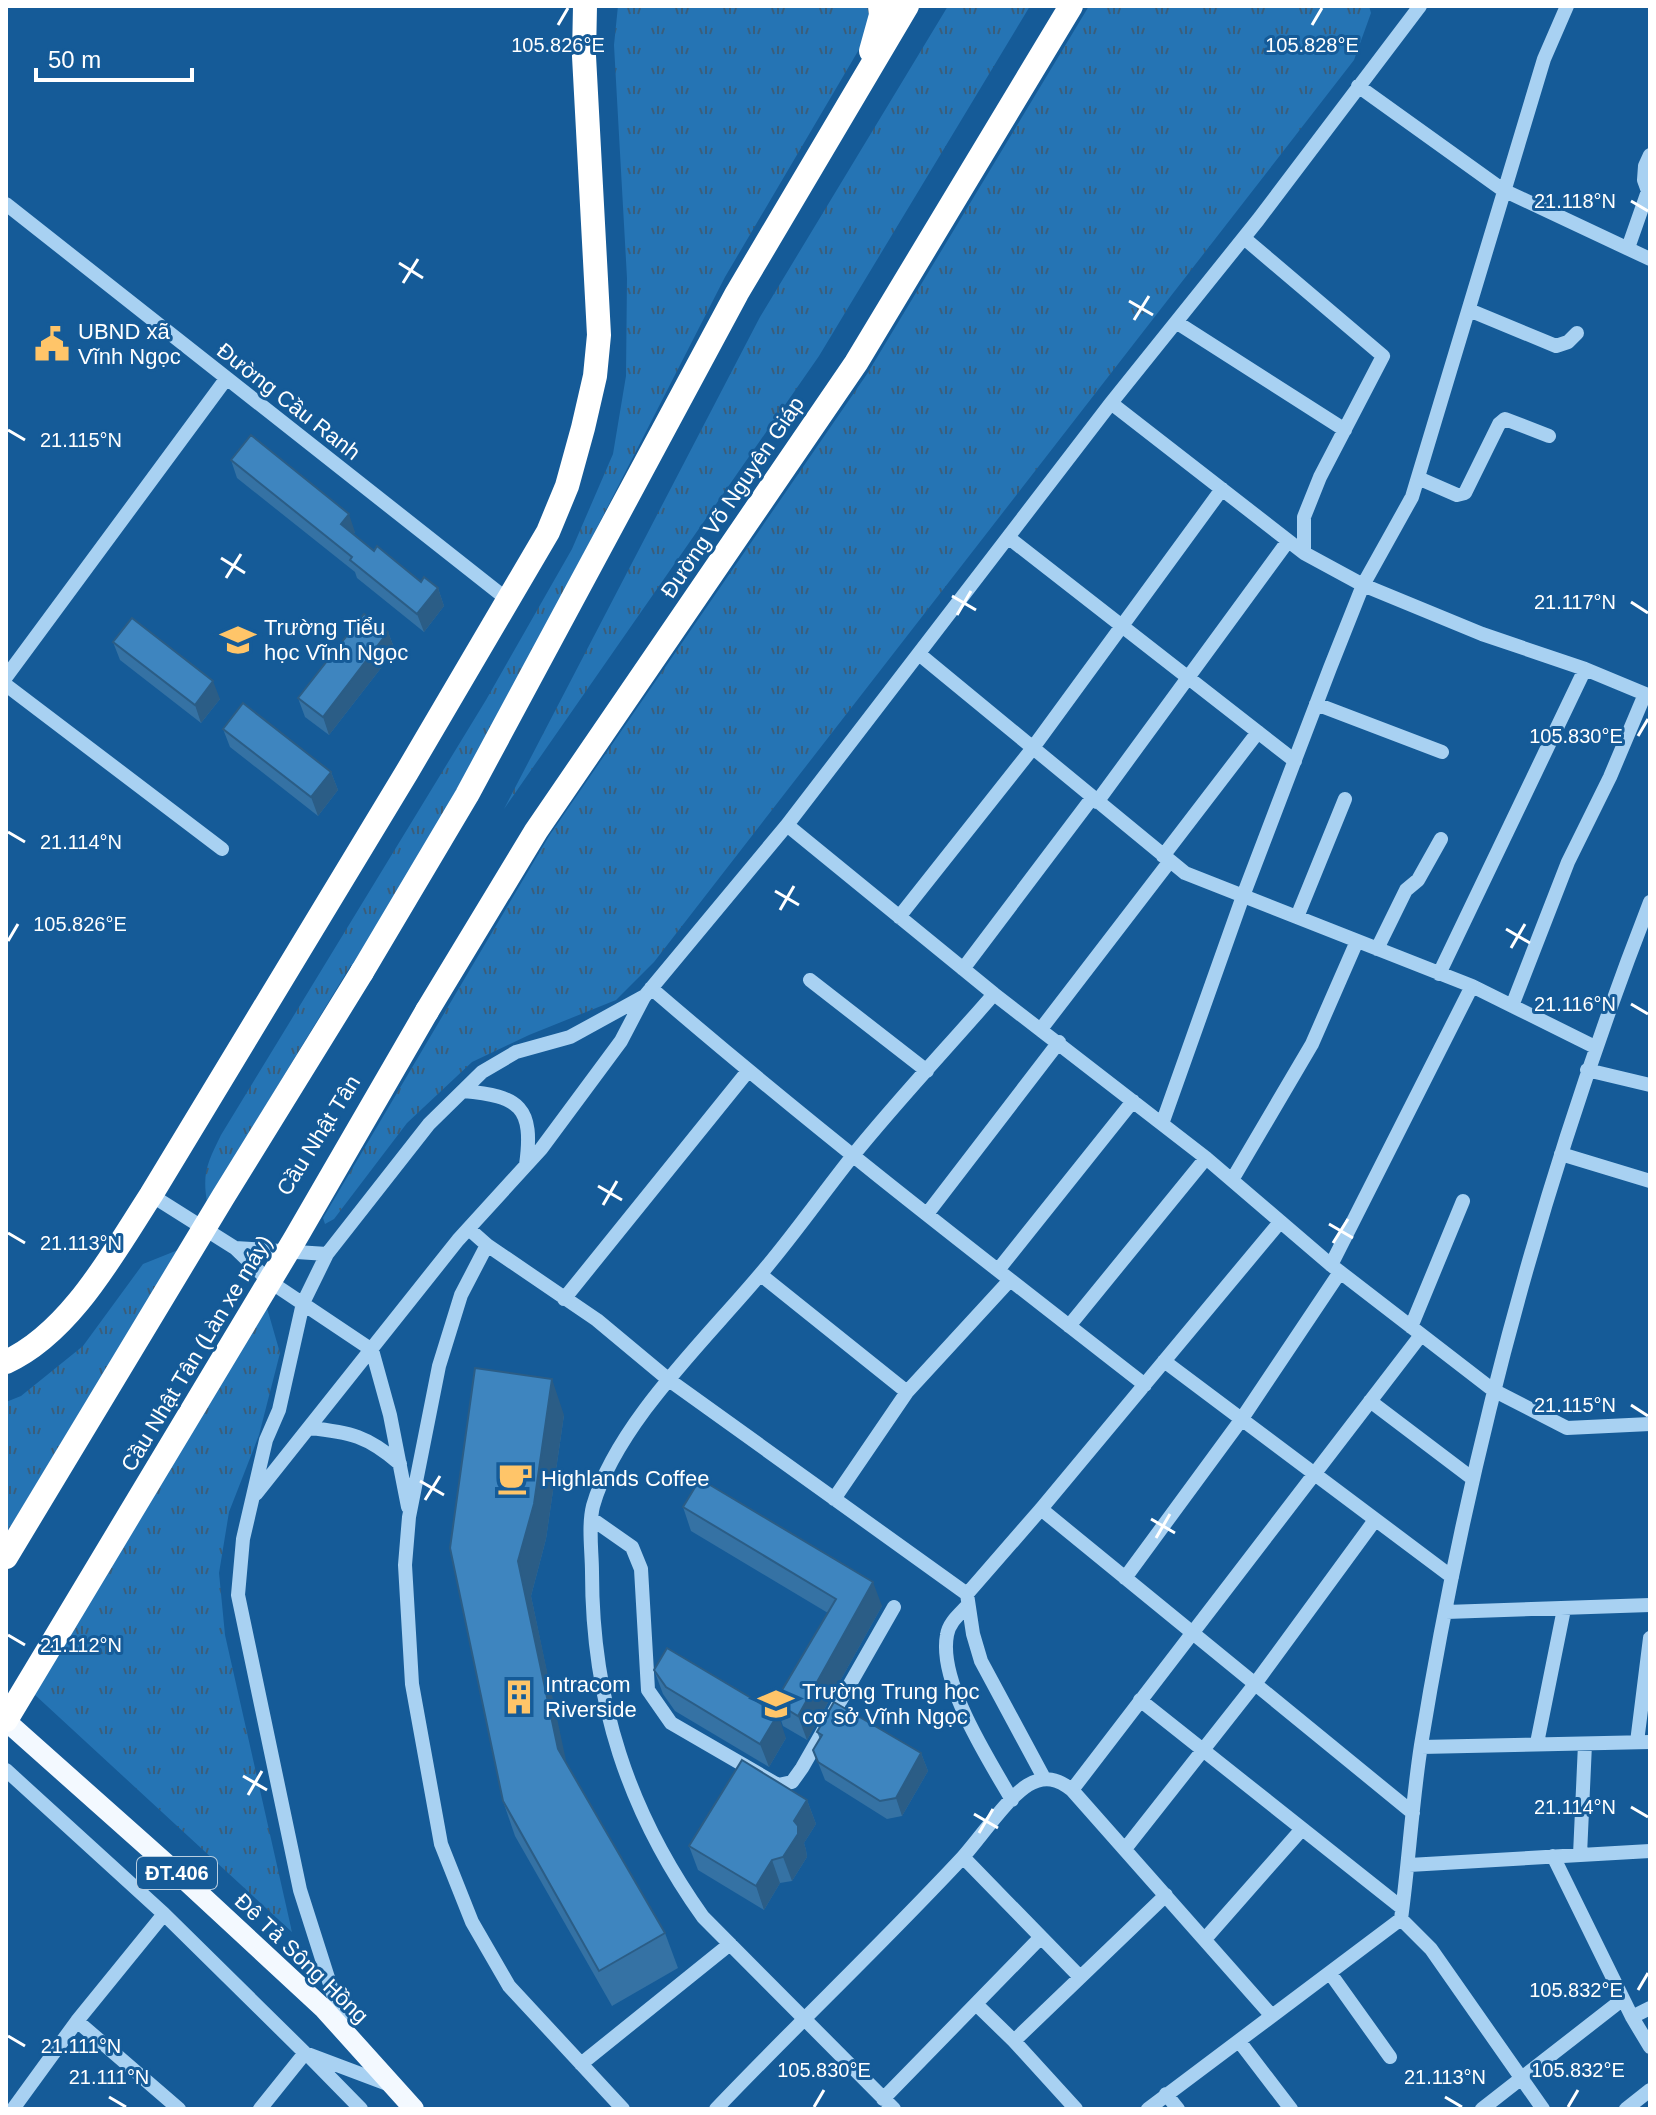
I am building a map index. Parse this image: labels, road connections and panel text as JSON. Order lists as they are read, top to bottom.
{
  "streets": {
    "highway": ["Đường Võ Nguyên Giáp", "Cầu Nhật Tân", "Cầu Nhật Tân (Làn xe máy)"],
    "main road": ["ĐT.406", "Đê Tả Sông Hồng"],
    "street": ["Đường Cầu Ranh"]
  },
  "crossings": [
    ["Đường Võ Nguyên Giáp", "Cầu Nhật Tân"],
    ["Đường Võ Nguyên Giáp", "Cầu Nhật Tân (Làn xe máy)"],
    ["Cầu Nhật Tân", "Cầu Nhật Tân (Làn xe máy)"],
    ["Cầu Nhật Tân (Làn xe máy)", "Đê Tả Sông Hồng"]
  ],
  "places": {
    "public building": ["UBND xã Vĩnh Ngọc"],
    "school or university": ["Trường Tiểu học Vĩnh Ngọc", "Trường Trung học cơ sở Vĩnh Ngọc"],
    "cafe": ["Highlands Coffee"],
    "building": ["Intracom Riverside"]
  },
  "scale_bar": "50 m",
  "coordinates": [
    "105.826°E",
    "105.828°E",
    "21.118°N",
    "21.115°N",
    "21.117°N",
    "105.830°E",
    "21.114°N",
    "21.116°N",
    "21.113°N",
    "21.112°N",
    "105.832°E",
    "21.111°N"
  ]
}
